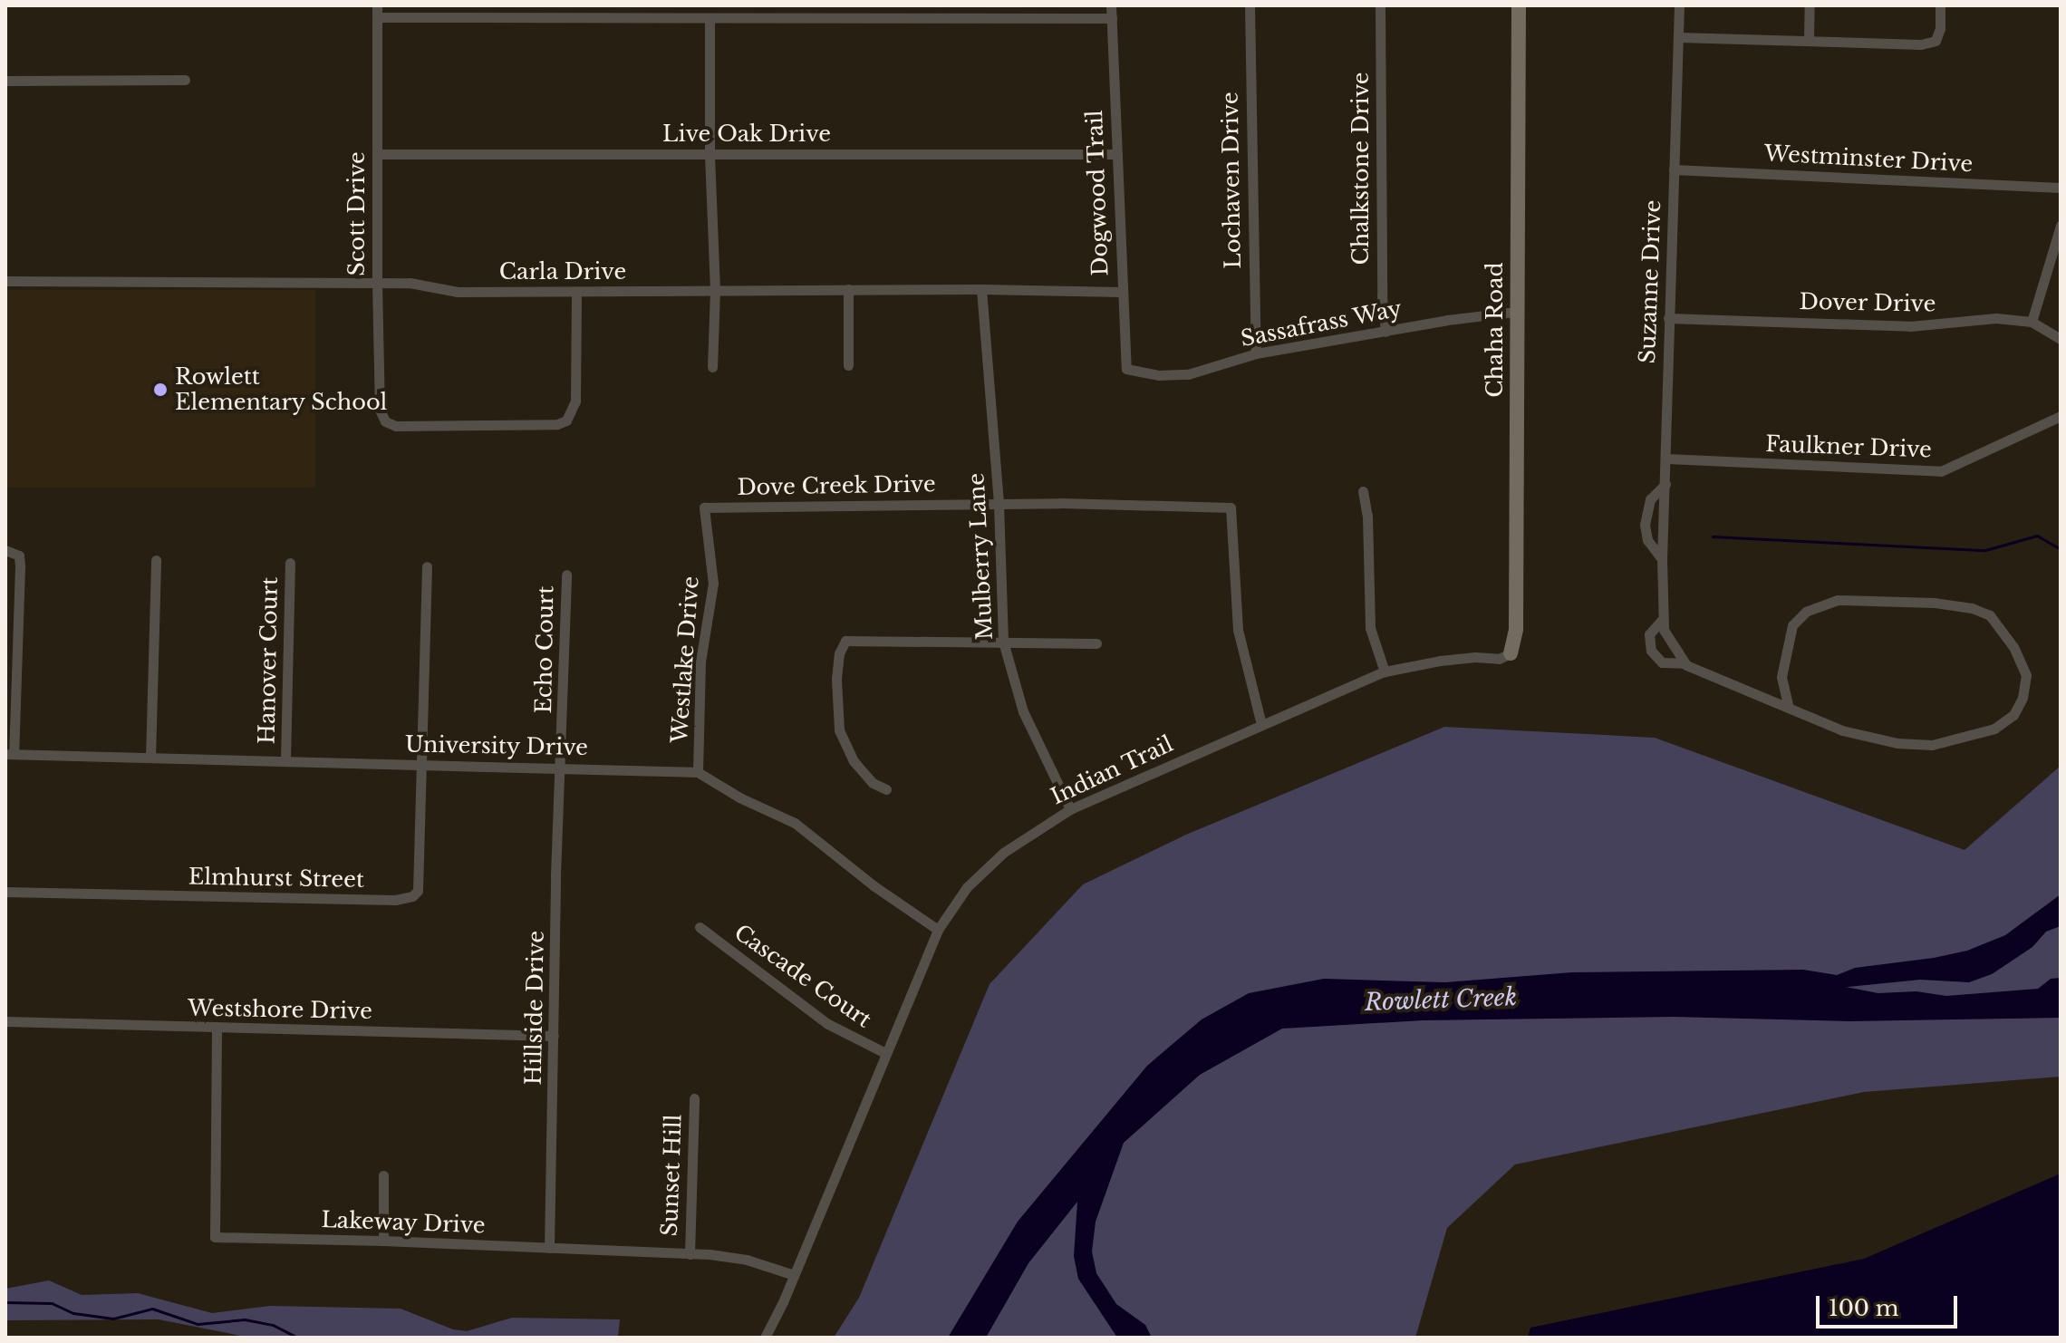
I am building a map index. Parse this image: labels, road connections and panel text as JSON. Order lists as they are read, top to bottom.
{
  "streets": {
    "street": [
      "Live Oak Drive",
      "Westminster Drive",
      "Chalkstone Drive",
      "Lochaven Drive",
      "Dogwood Trail",
      "Scott Drive",
      "Carla Drive",
      "Suzanne Drive",
      "Dover Drive",
      "Sassafrass Way",
      "Chaha Road",
      "Faulkner Drive",
      "Dove Creek Drive",
      "Mulberry Lane",
      "Echo Court",
      "Westlake Drive",
      "Hanover Court",
      "University Drive",
      "Indian Trail",
      "Elmhurst Street",
      "Cascade Court",
      "Hillside Drive",
      "Westshore Drive",
      "Sunset Hill",
      "Lakeway Drive"
    ]
  },
  "crossings": [
    ["Live Oak Drive", "Dogwood Trail"],
    ["Live Oak Drive", "Scott Drive"],
    ["Westminster Drive", "Suzanne Drive"],
    ["Chalkstone Drive", "Sassafrass Way"],
    ["Lochaven Drive", "Sassafrass Way"],
    ["Dogwood Trail", "Carla Drive"],
    ["Dogwood Trail", "Sassafrass Way"],
    ["Scott Drive", "Carla Drive"],
    ["Carla Drive", "Mulberry Lane"],
    ["Suzanne Drive", "Dover Drive"],
    ["Suzanne Drive", "Faulkner Drive"],
    ["Sassafrass Way", "Chaha Road"],
    ["Chaha Road", "Indian Trail"],
    ["Dove Creek Drive", "Mulberry Lane"],
    ["Dove Creek Drive", "Westlake Drive"],
    ["Dove Creek Drive", "Indian Trail"],
    ["Mulberry Lane", "Indian Trail"],
    ["Echo Court", "University Drive"],
    ["Echo Court", "Hillside Drive"],
    ["Westlake Drive", "University Drive"],
    ["Hanover Court", "University Drive"],
    ["University Drive", "Indian Trail"],
    ["University Drive", "Elmhurst Street"],
    ["University Drive", "Hillside Drive"],
    ["Indian Trail", "Cascade Court"],
    ["Indian Trail", "Lakeway Drive"],
    ["Hillside Drive", "Westshore Drive"],
    ["Hillside Drive", "Lakeway Drive"],
    ["Westshore Drive", "Lakeway Drive"],
    ["Sunset Hill", "Lakeway Drive"]
  ],
  "water": ["Rowlett Creek"],
  "places": ["Rowlett Elementary School"],
  "scale_bar": "100 m"
}
